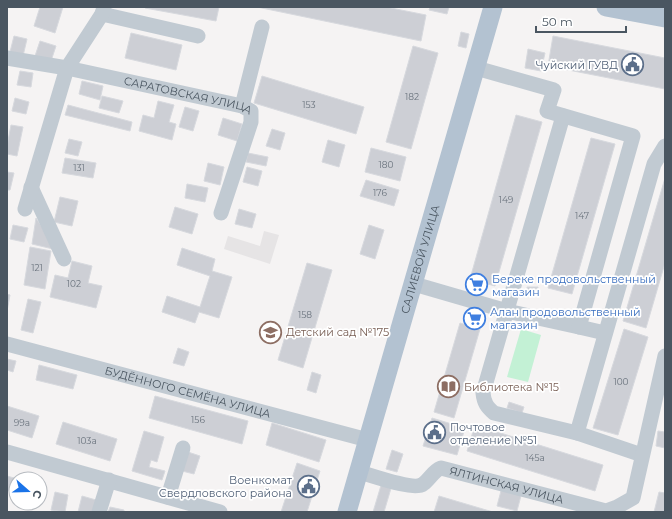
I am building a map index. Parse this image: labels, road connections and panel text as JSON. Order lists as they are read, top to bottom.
{
  "streets": {
    "main road": ["САЛИЕВОЙ УЛИЦА"],
    "street": ["САРАТОВСКАЯ УЛИЦА", "БУДЁННОГО СЕМЁНА УЛИЦА", "ЯЛТИНСКАЯ УЛИЦА"]
  },
  "crossings": [
    ["САЛИЕВОЙ УЛИЦА", "БУДЁННОГО СЕМЁНА УЛИЦА"],
    ["САЛИЕВОЙ УЛИЦА", "ЯЛТИНСКАЯ УЛИЦА"]
  ],
  "places": {
    "public building": ["Чуйский ГУВД", "Почтовое отделение №51", "Военкомат Свердловского района"],
    "supermarket": ["Береке продовольственный магазин", "Алан продовольственный магазин"],
    "school or university": ["Детский сад №175"],
    "library": ["Библиотека №15"]
  },
  "house_numbers": [
    "182",
    "153",
    "180",
    "131",
    "176",
    "149",
    "147",
    "121",
    "102",
    "158",
    "100",
    "156",
    "99a",
    "103a",
    "145a"
  ],
  "scale_bar": "50 m",
  "north": "right"
}
